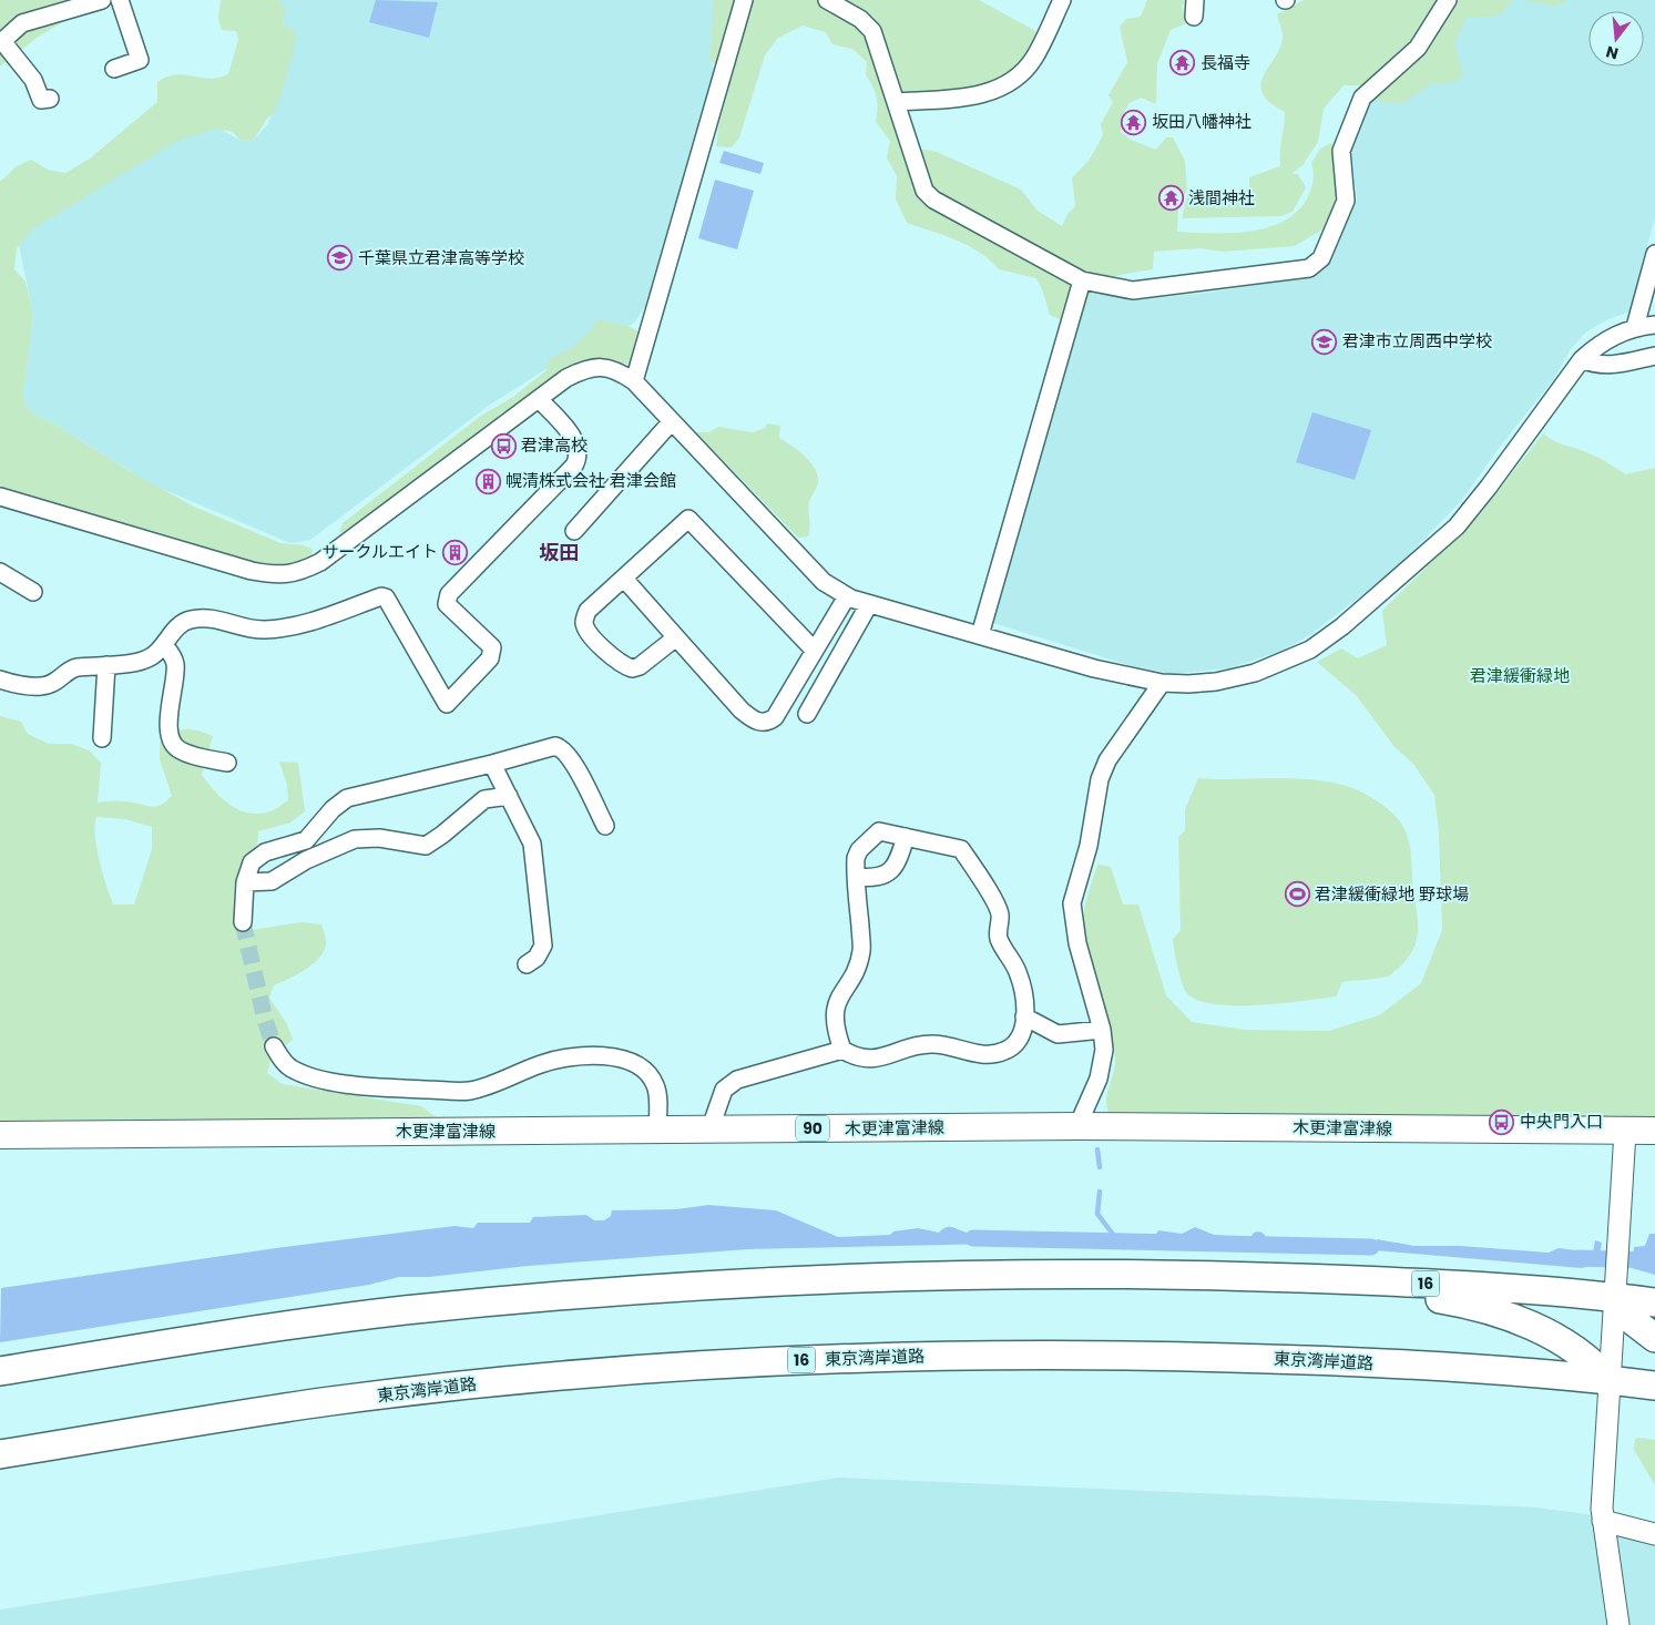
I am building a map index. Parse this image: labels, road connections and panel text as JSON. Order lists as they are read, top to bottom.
{
  "streets": {
    "highway": ["16", "東京湾岸道路"],
    "main road": ["90", "木更津富津線"]
  },
  "districts": ["坂田"],
  "parks": ["君津緩衝緑地"],
  "places": {
    "temple": ["長福寺", "坂田八幡神社", "浅間神社"],
    "school or university": ["千葉県立君津高等学校", "君津市立周西中学校"],
    "bus stop": ["君津高校", "中央門入口"],
    "building": ["幌清株式会社 君津会館", "サークルエイト"],
    "sports": ["君津緩衝緑地 野球場"]
  },
  "north": "bottom"
}
